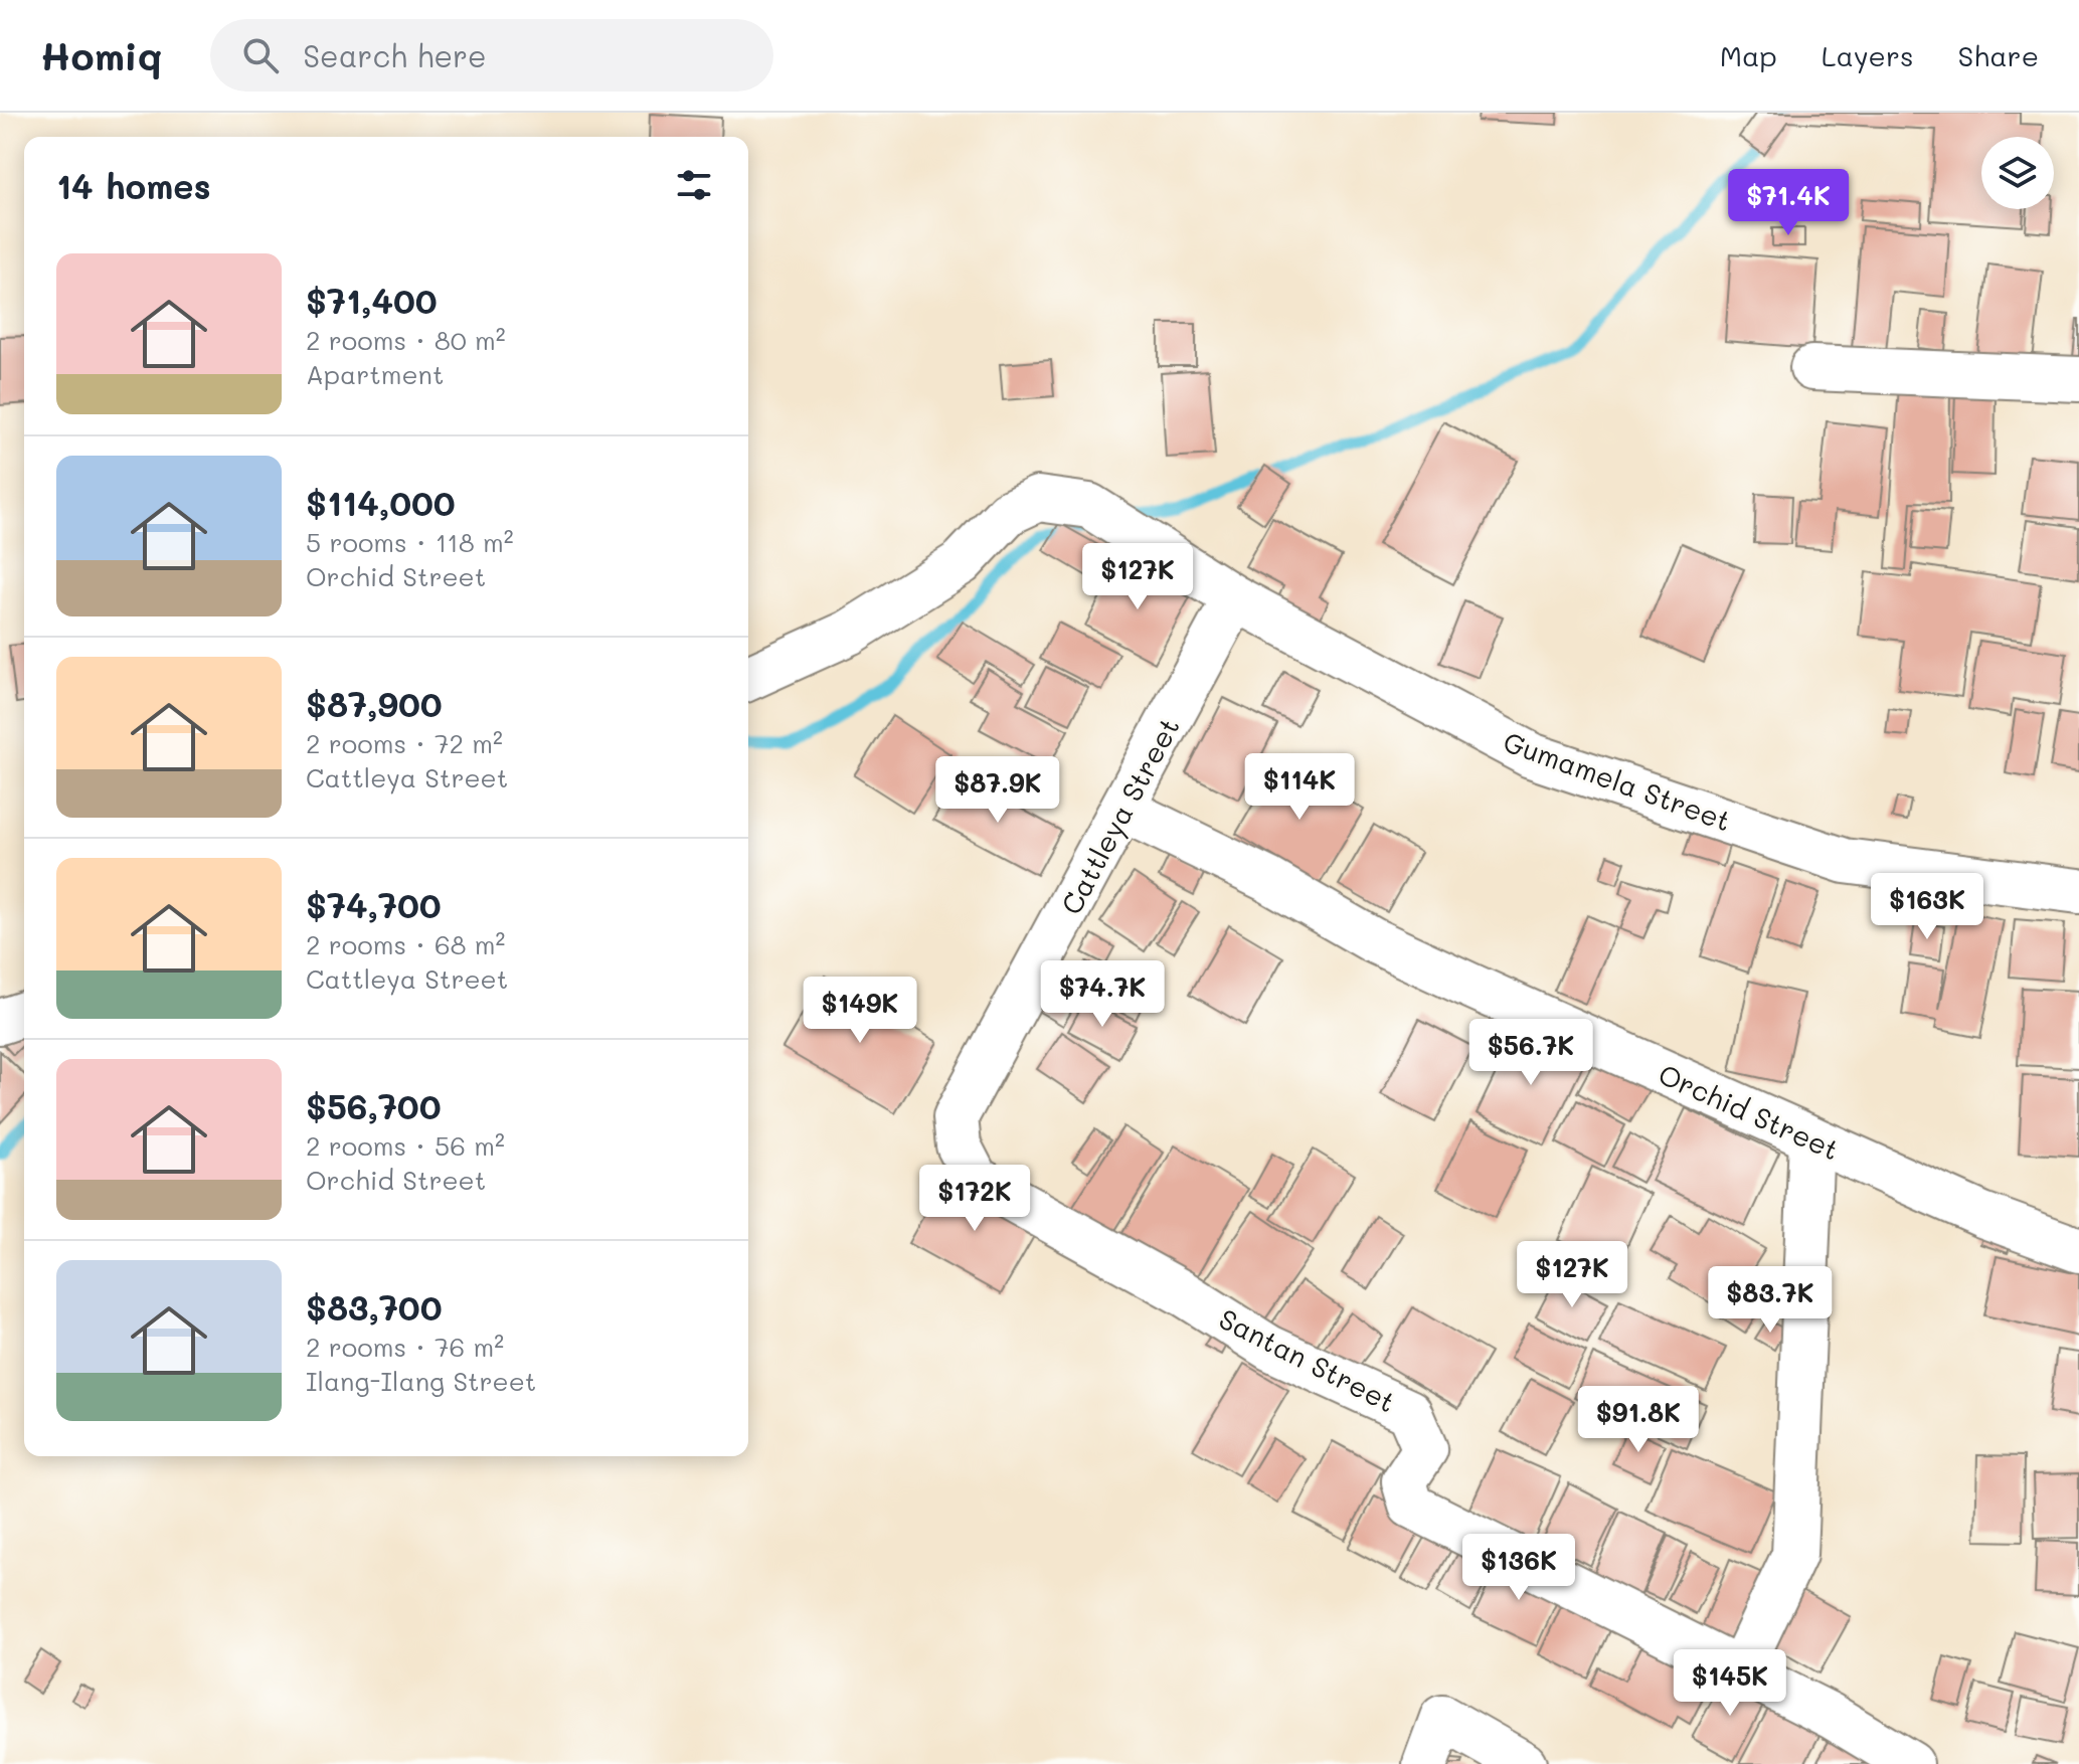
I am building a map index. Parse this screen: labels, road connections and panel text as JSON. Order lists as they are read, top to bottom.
{
  "streets": {
    "street": [
      "Gumamela Street",
      "Cattleya Street",
      "Orchid Street",
      "Santan Street"
    ]
  },
  "crossings": [
    ["Gumamela Street", "Cattleya Street"],
    ["Cattleya Street", "Orchid Street"],
    ["Cattleya Street", "Santan Street"]
  ],
  "page": {
    "header": "Homiq",
    "search": "Search here",
    "nav": ["Map", "Layers", "Share"],
    "heading": "14 homes",
    "price": [
      "$71.4K",
      "$127K",
      "$114K",
      "$87.9K",
      "$163K",
      "$74.7K",
      "$149K",
      "$56.7K",
      "$172K",
      "$127K",
      "$83.7K",
      "$91.8K",
      "$136K",
      "$145K"
    ],
    "list": [
      {
        "name": "$71,400",
        "note": "2 rooms · 80 m² · Apartment"
      },
      {
        "name": "$114,000",
        "note": "5 rooms · 118 m² · Orchid Street"
      },
      {
        "name": "$87,900",
        "note": "2 rooms · 72 m² · Cattleya Street"
      },
      {
        "name": "$74,700",
        "note": "2 rooms · 68 m² · Cattleya Street"
      },
      {
        "name": "$56,700",
        "note": "2 rooms · 56 m² · Orchid Street"
      },
      {
        "name": "$83,700",
        "note": "2 rooms · 76 m² · Ilang-Ilang Street"
      }
    ]
  }
}
